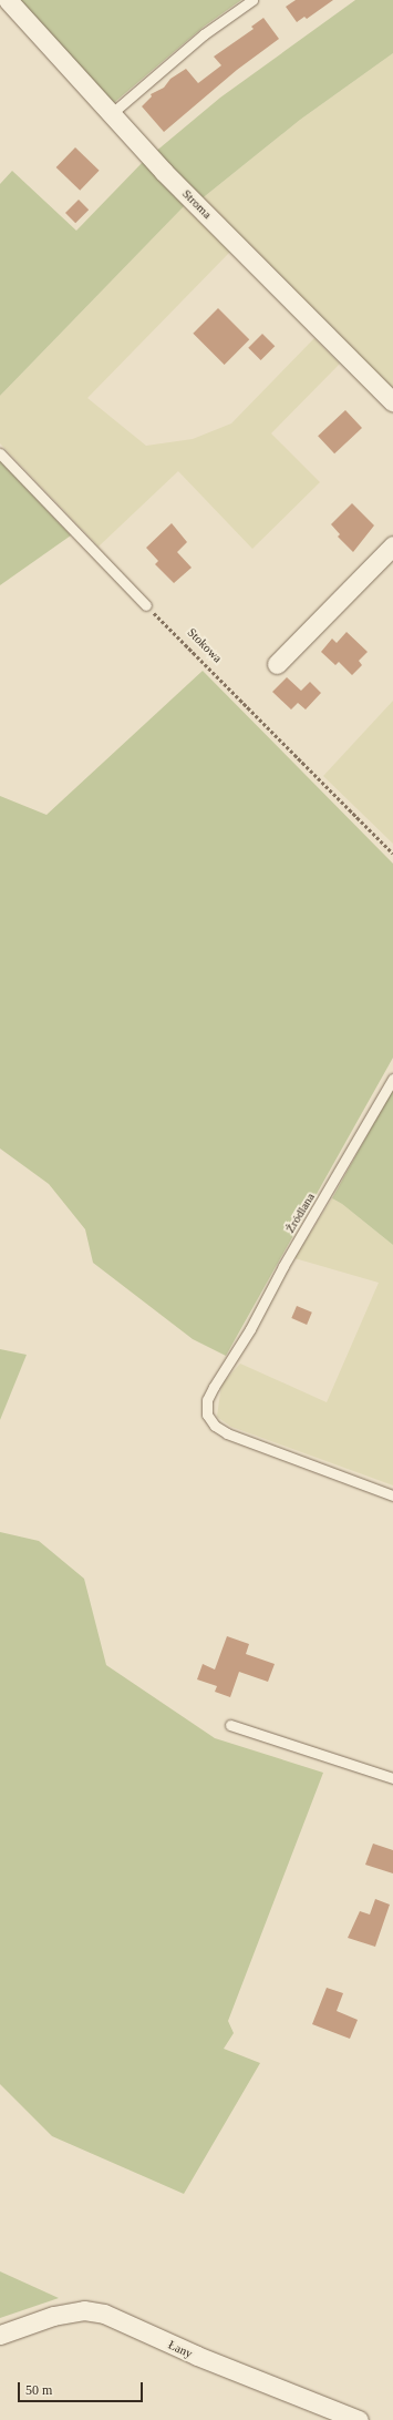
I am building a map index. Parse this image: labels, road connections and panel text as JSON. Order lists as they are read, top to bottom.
{
  "streets": {
    "street": ["Stroma", "Łany"],
    "lane": ["Źródlana"],
    "path": ["Stokowa"]
  },
  "scale_bar": "50 m"
}
